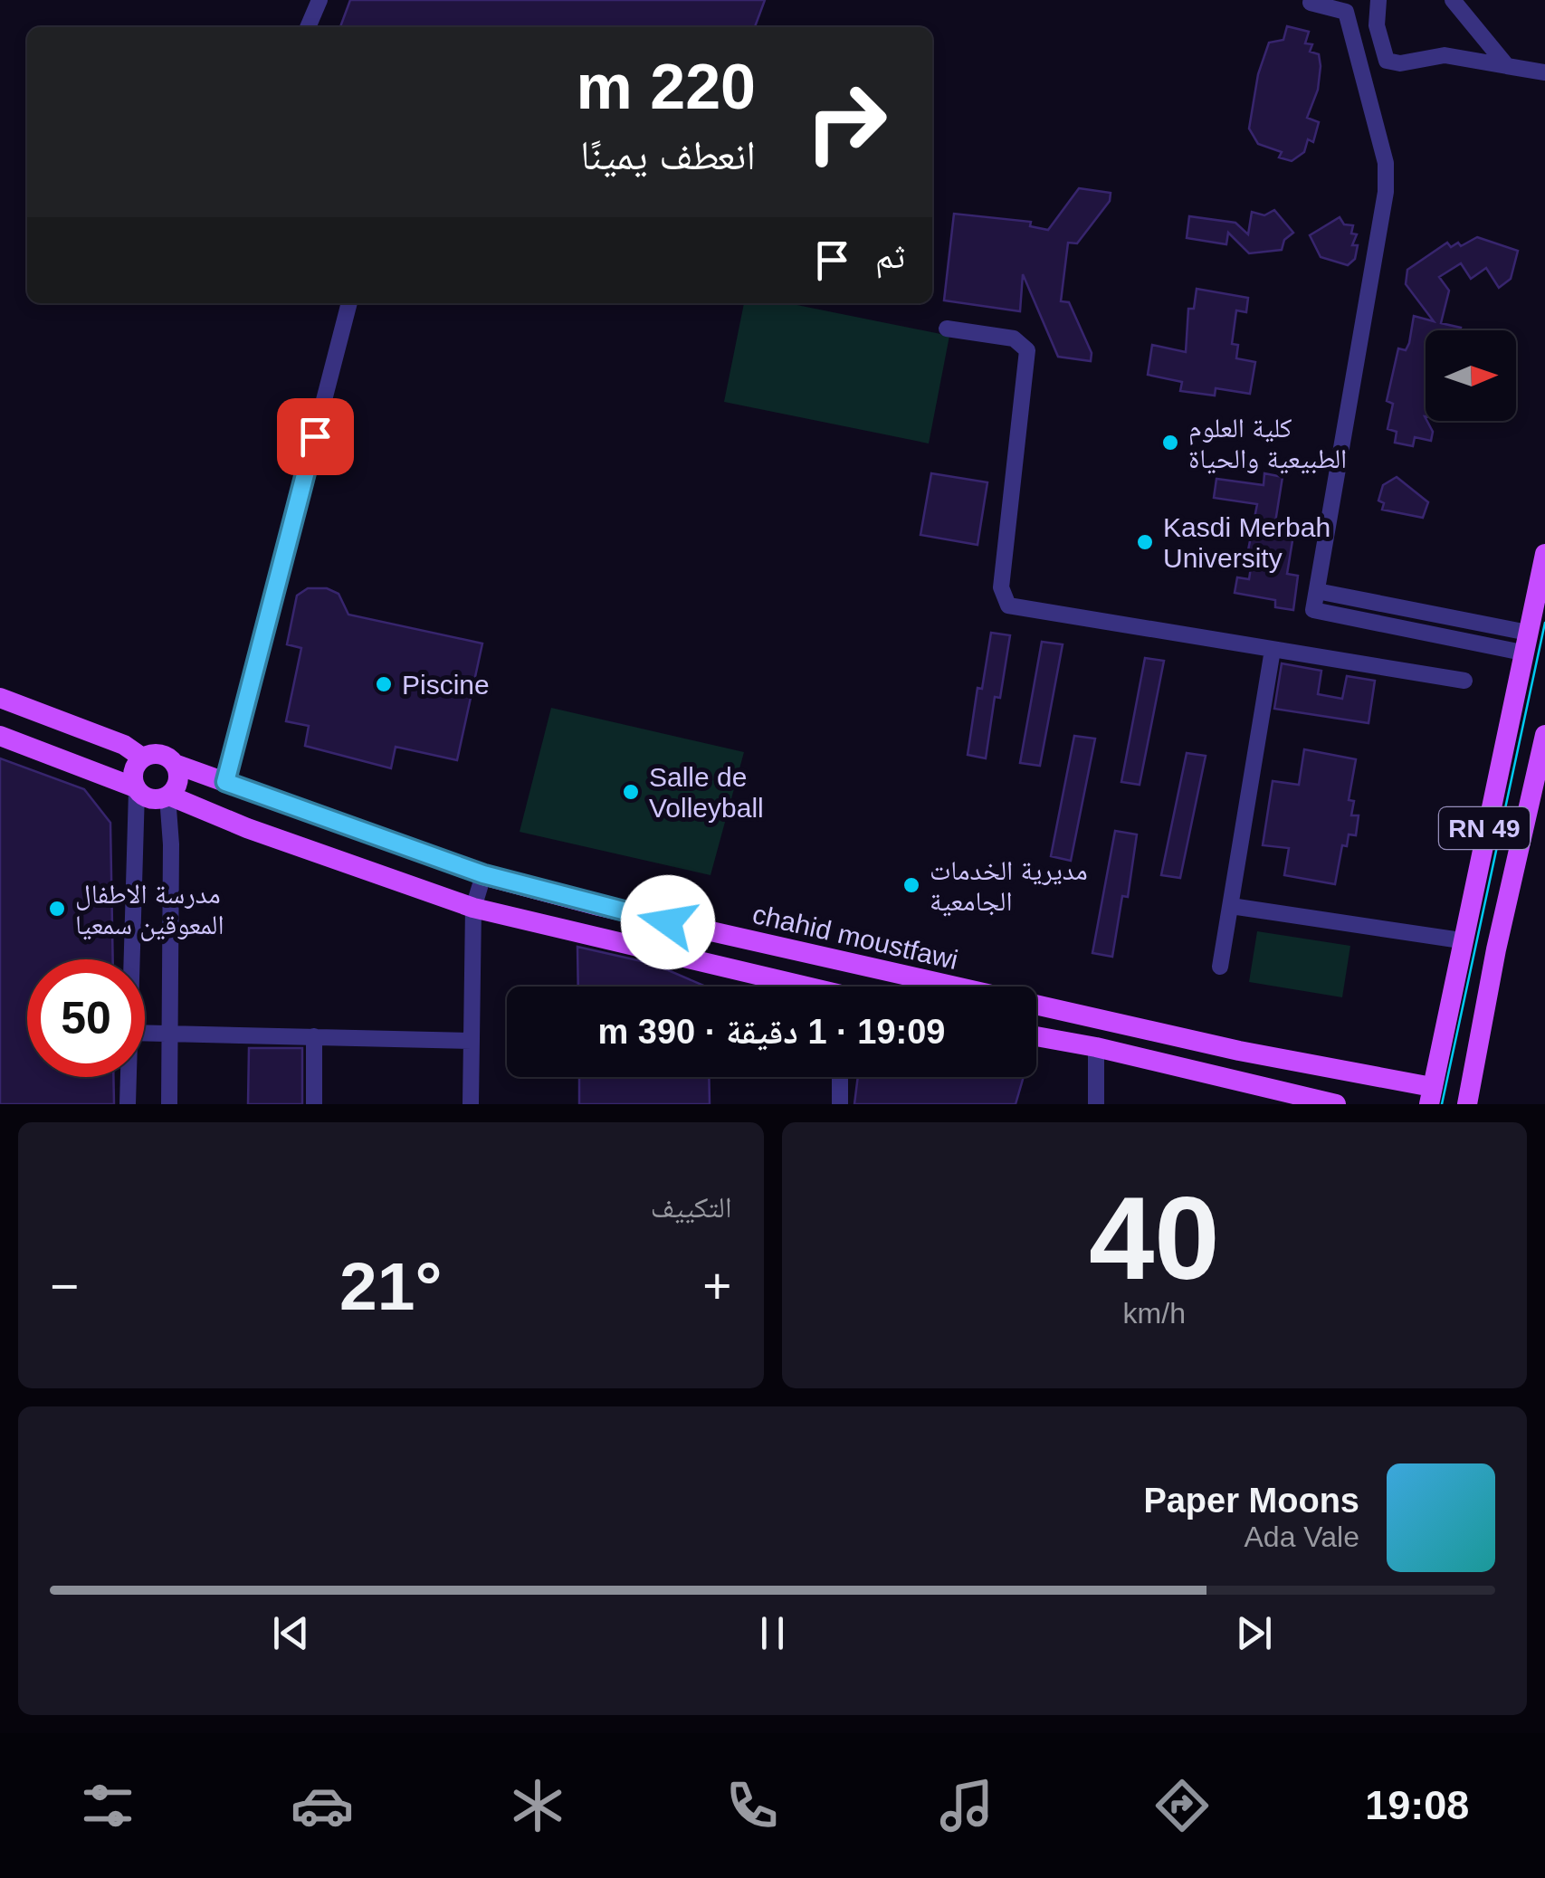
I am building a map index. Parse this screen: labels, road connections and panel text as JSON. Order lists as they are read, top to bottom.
{
  "streets": {
    "main road": ["RN 49", "chahid moustfawi"]
  },
  "crossings": [
    ["RN 49", "chahid moustfawi"]
  ],
  "places": [
    "كلية العلوم الطبيعية والحياة",
    "Kasdi Merbah University",
    "Piscine",
    "Salle de Volleyball",
    "مديرية الخدمات الجامعية",
    "مدرسة الاطفال المعوقين سمعيا"
  ],
  "north": "right",
  "page": {
    "turn": ["220 m", "انعطف يمينًا"],
    "then": "ثم",
    "limit": "50",
    "trip": "19:09 · 1 دقيقة · 390 m",
    "tile": [
      ["40", "km/h"],
      "التكييف"
    ],
    "heat": ["−", "21°", "+"],
    "song": ["Paper Moons", "Ada Vale"],
    "tabs": "19:08"
  }
}
